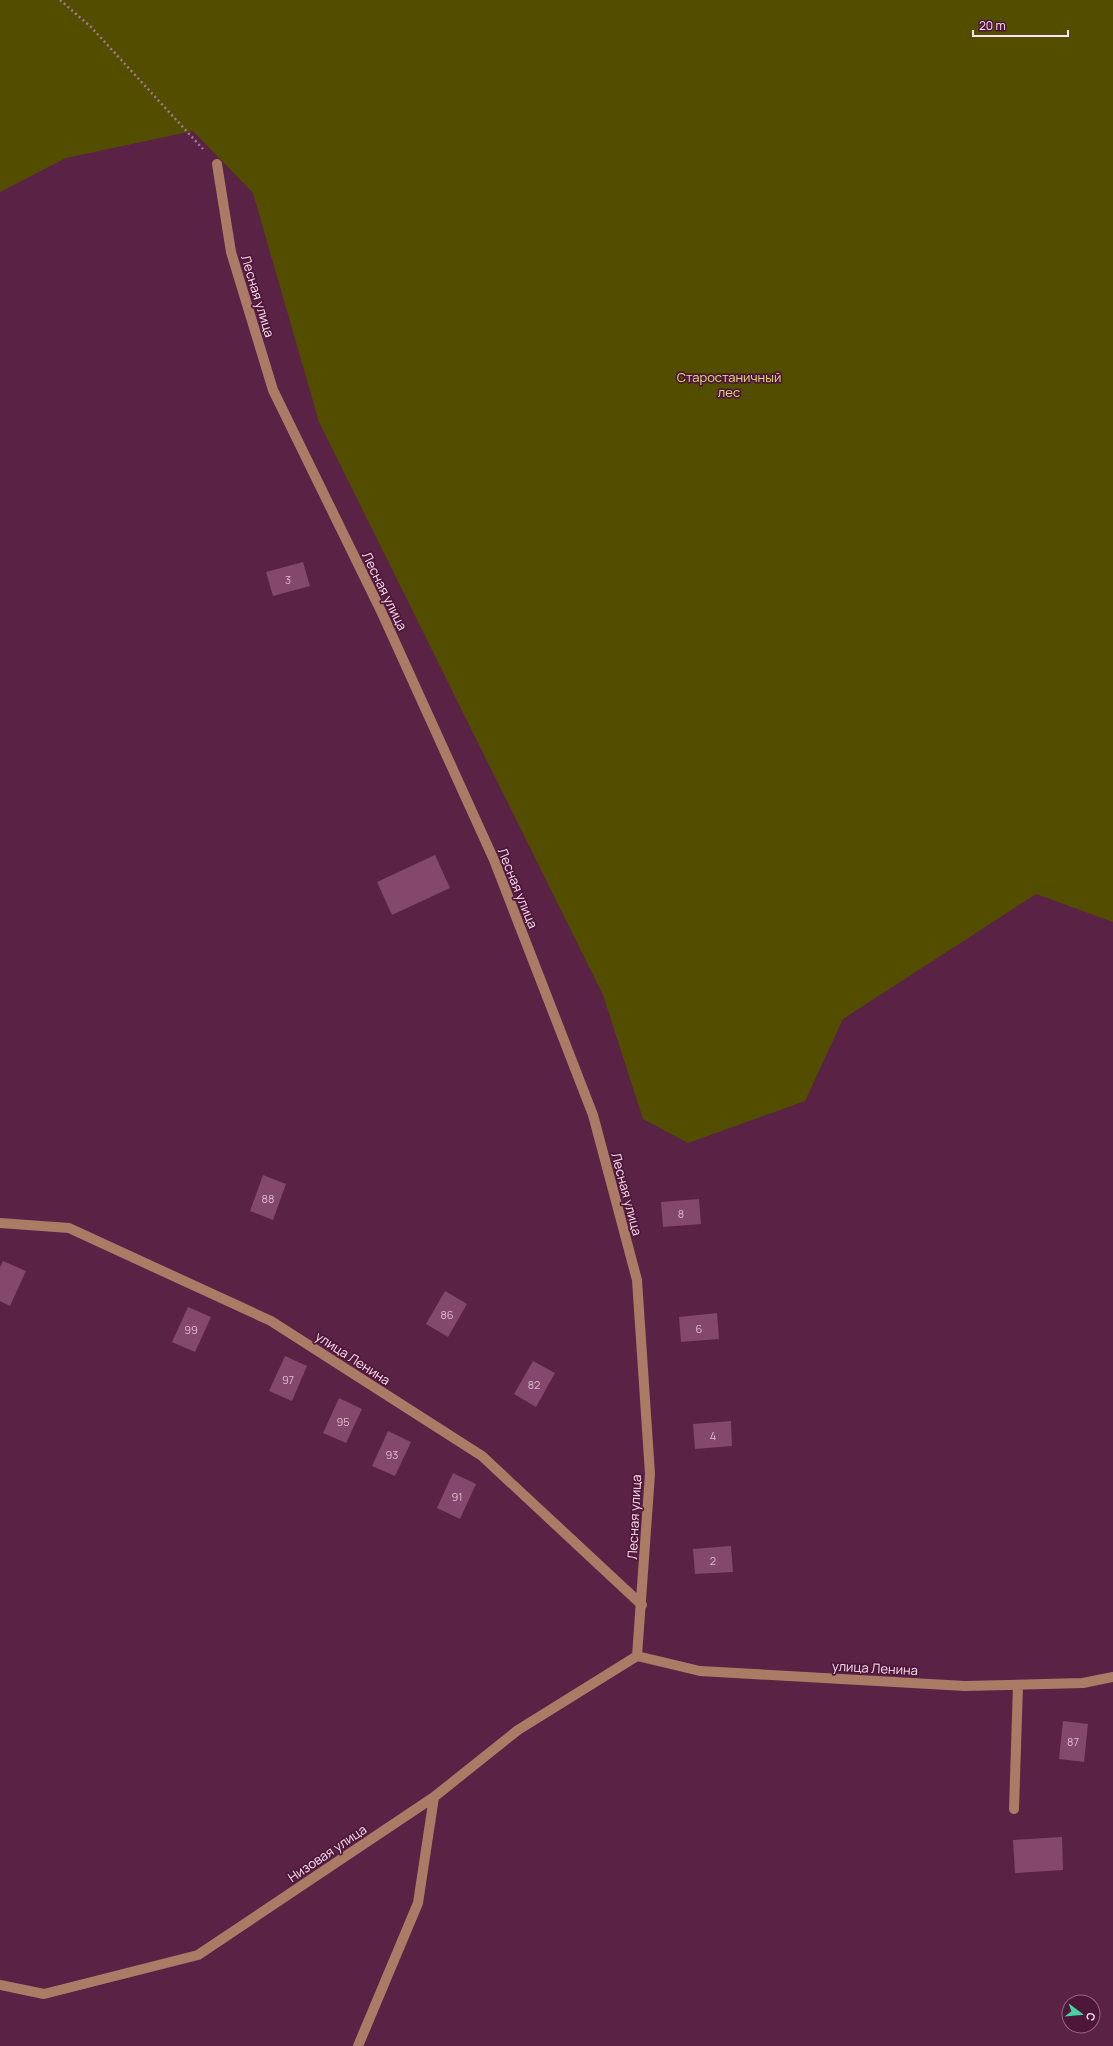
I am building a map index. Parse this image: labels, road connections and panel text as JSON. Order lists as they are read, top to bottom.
{
  "streets": {
    "street": ["Лесная улица", "улица Ленина", "Низовая улица"]
  },
  "crossings": [
    ["Лесная улица", "улица Ленина"],
    ["Лесная улица", "Низовая улица"],
    ["улица Ленина", "Низовая улица"]
  ],
  "parks": ["Старостаничный лес"],
  "house_numbers": [
    "3",
    "88",
    "8",
    "86",
    "6",
    "99",
    "97",
    "82",
    "95",
    "4",
    "93",
    "91",
    "2",
    "87"
  ],
  "scale_bar": "20 m",
  "north": "right"
}
